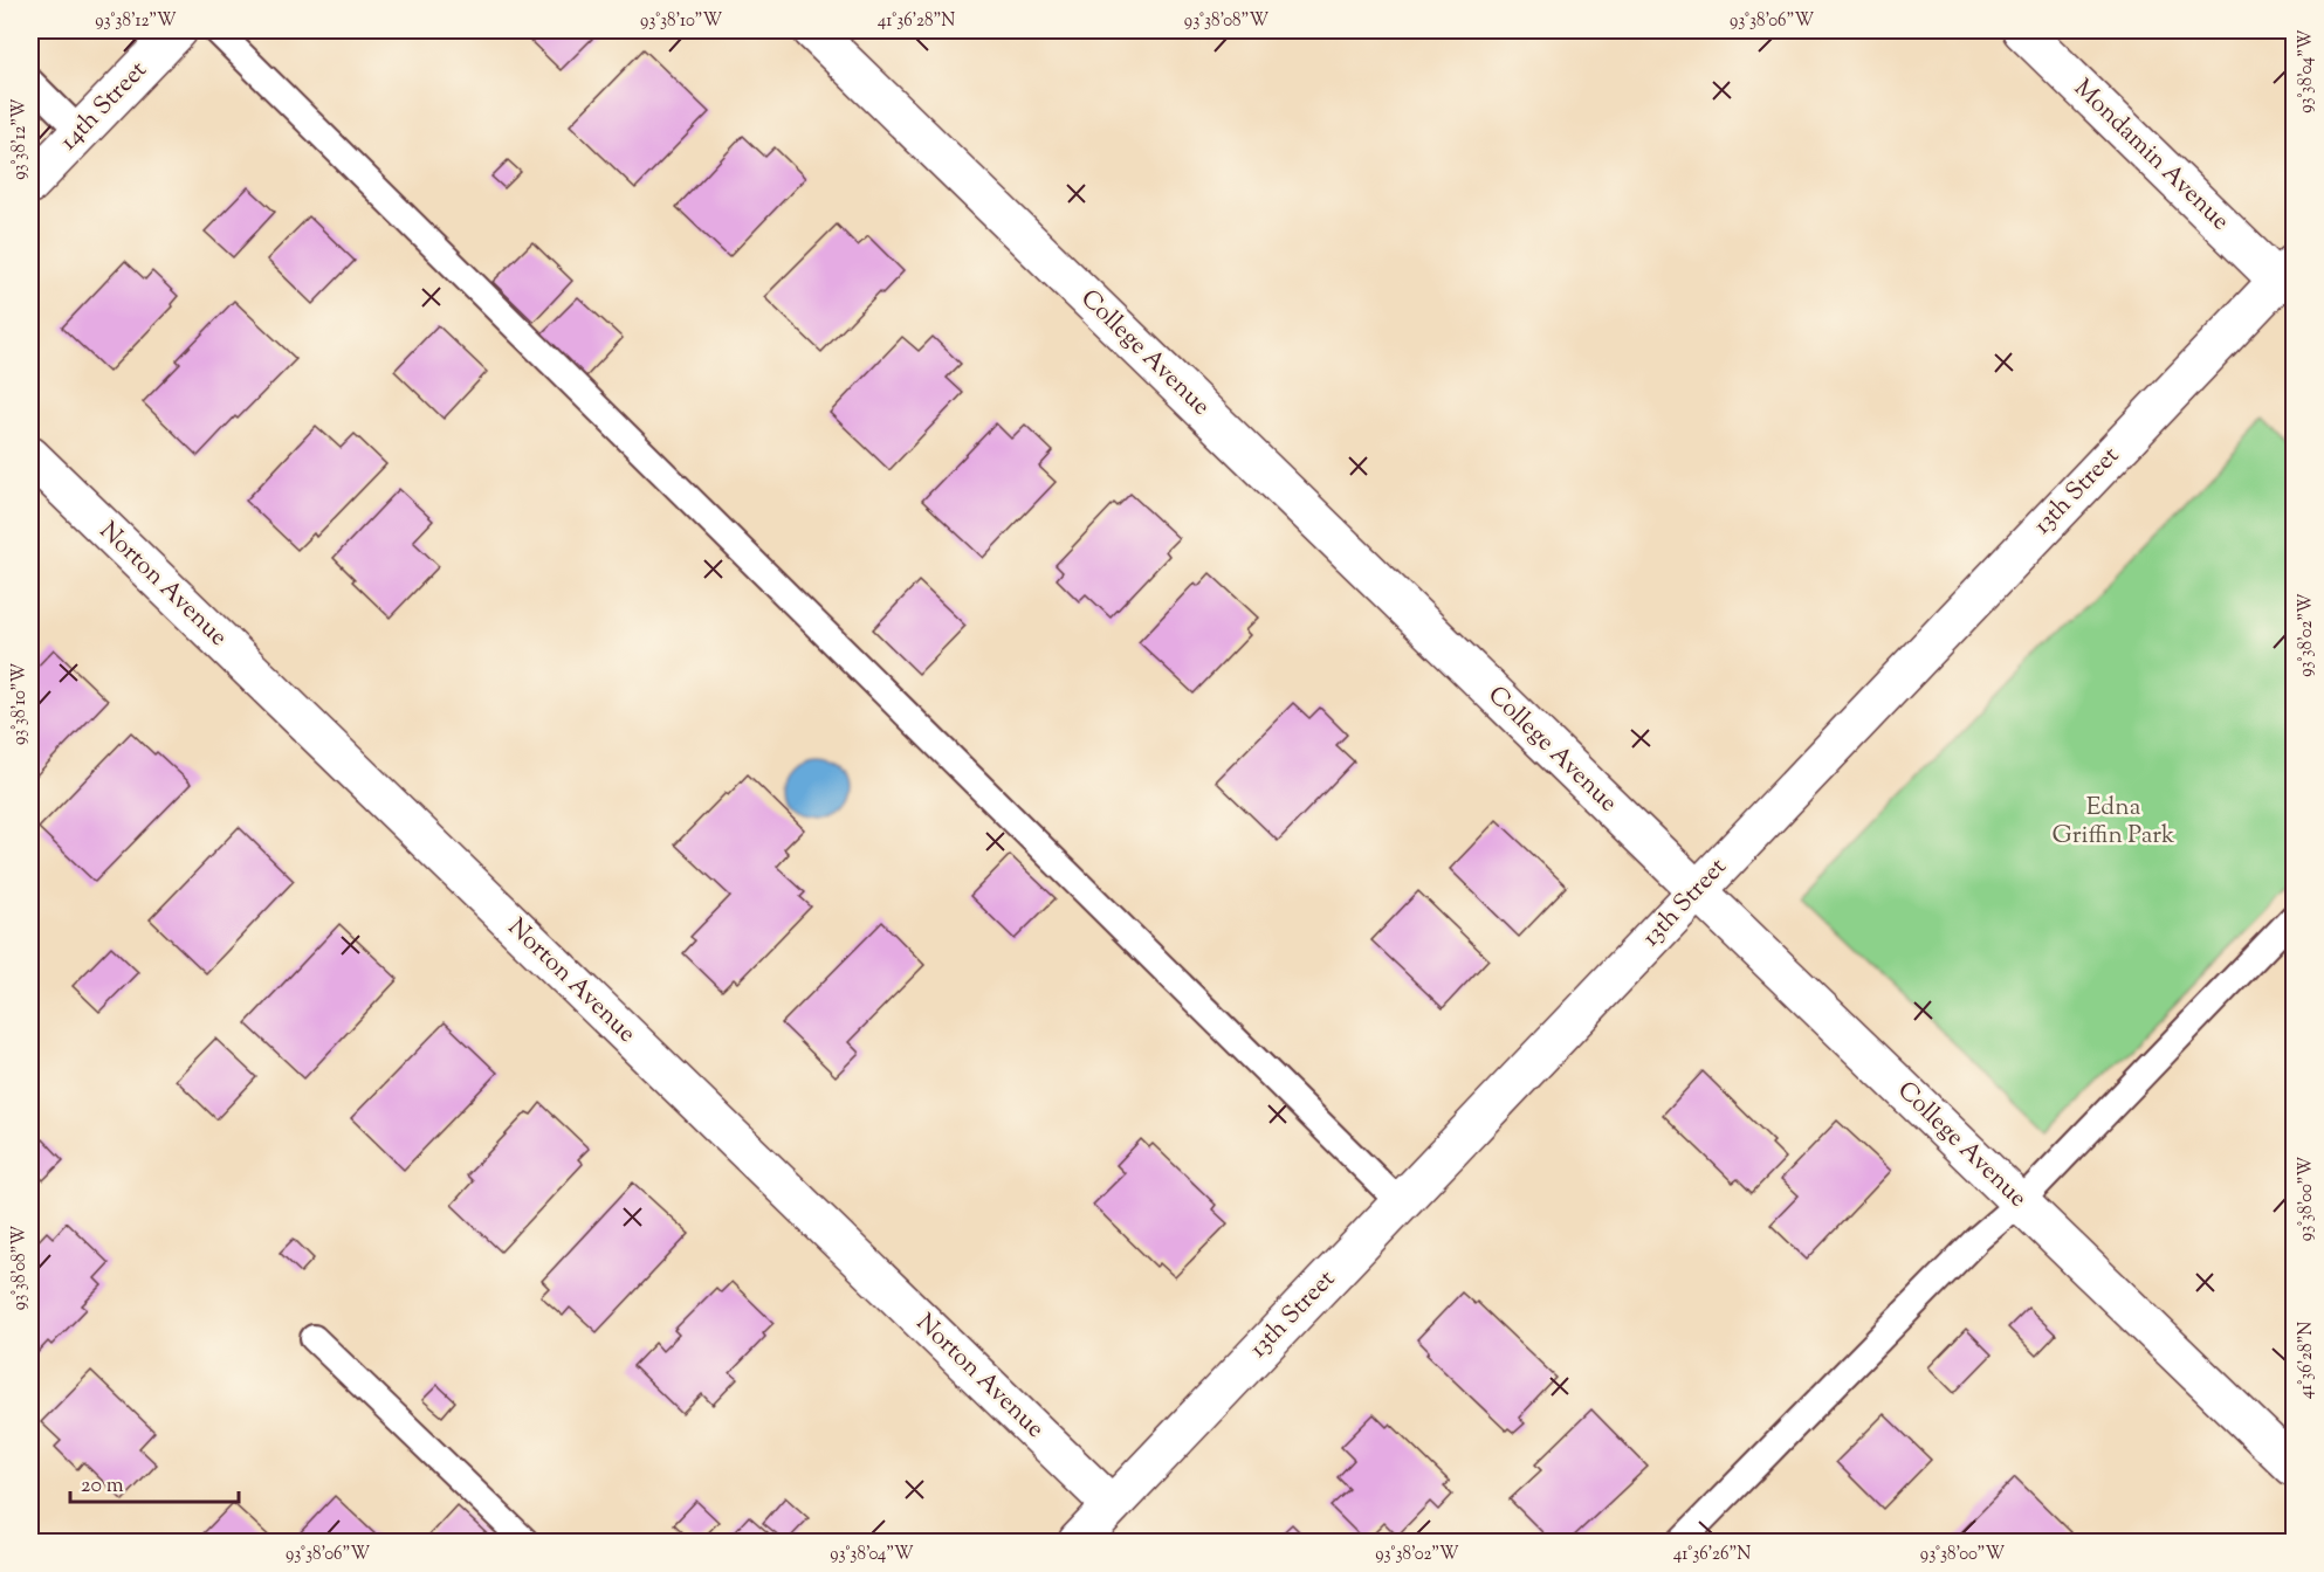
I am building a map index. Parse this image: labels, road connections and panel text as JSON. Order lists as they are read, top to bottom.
{
  "streets": {
    "street": [
      "14th Street",
      "Mondamin Avenue",
      "College Avenue",
      "13th Street",
      "Norton Avenue"
    ]
  },
  "crossings": [
    ["Mondamin Avenue", "13th Street"],
    ["College Avenue", "13th Street"],
    ["13th Street", "Norton Avenue"]
  ],
  "parks": ["Edna Griffin Park"],
  "scale_bar": "20 m",
  "coordinates": [
    "93°38'12\"W",
    "93°38'10\"W",
    "41°36'28\"N",
    "93°38'08\"W",
    "93°38'06\"W",
    "93°38'04\"W",
    "93°38'02\"W",
    "93°38'00\"W",
    "41°36'26\"N"
  ]
}
